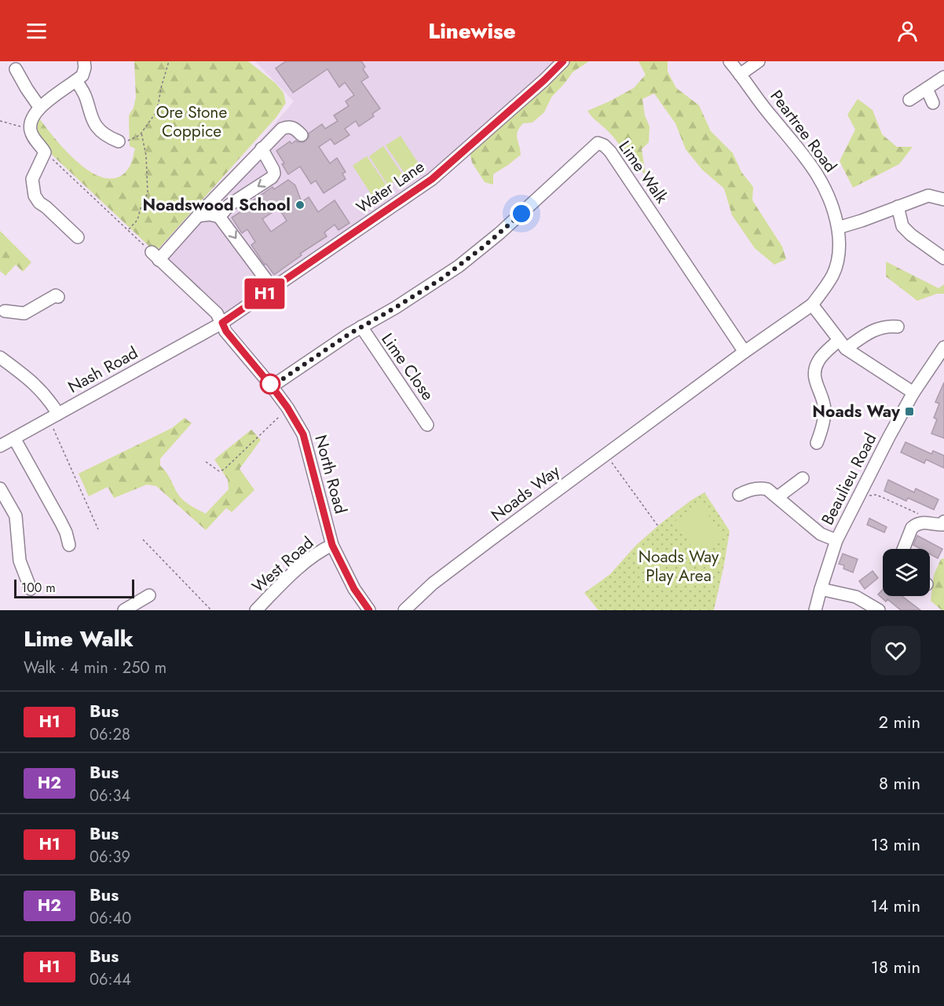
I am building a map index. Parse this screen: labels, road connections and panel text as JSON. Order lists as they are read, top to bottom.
{
  "streets": {
    "street": [
      "Peartree Road",
      "Lime Walk",
      "Water Lane",
      "Lime Close",
      "Nash Road",
      "North Road",
      "Beaulieu Road",
      "Noads Way",
      "West Road"
    ]
  },
  "crossings": [
    ["Peartree Road", "Noads Way"],
    ["Lime Walk", "Lime Close"],
    ["Lime Walk", "North Road"],
    ["Lime Walk", "Noads Way"],
    ["Water Lane", "Nash Road"],
    ["Water Lane", "North Road"],
    ["Nash Road", "North Road"],
    ["North Road", "West Road"]
  ],
  "parks": ["Ore Stone Coppice", "Noads Way Play Area"],
  "places": {
    "other": ["Noadswood School"],
    "transit": ["Noads Way"]
  },
  "lines": ["bus line H1"],
  "scale_bar": "100 m",
  "page": {
    "header": "Linewise",
    "on_map": "H1",
    "scale": "100 m",
    "heading": ["Lime Walk", "Walk · 4 min · 250 m"],
    "list": [
      {
        "mark": "H1",
        "name": "Bus",
        "note": "06:28",
        "value": "2 min"
      },
      {
        "mark": "H2",
        "name": "Bus",
        "note": "06:34",
        "value": "8 min"
      },
      {
        "mark": "H1",
        "name": "Bus",
        "note": "06:39",
        "value": "13 min"
      },
      {
        "mark": "H2",
        "name": "Bus",
        "note": "06:40",
        "value": "14 min"
      },
      {
        "mark": "H1",
        "name": "Bus",
        "note": "06:44",
        "value": "18 min"
      }
    ]
  }
}
